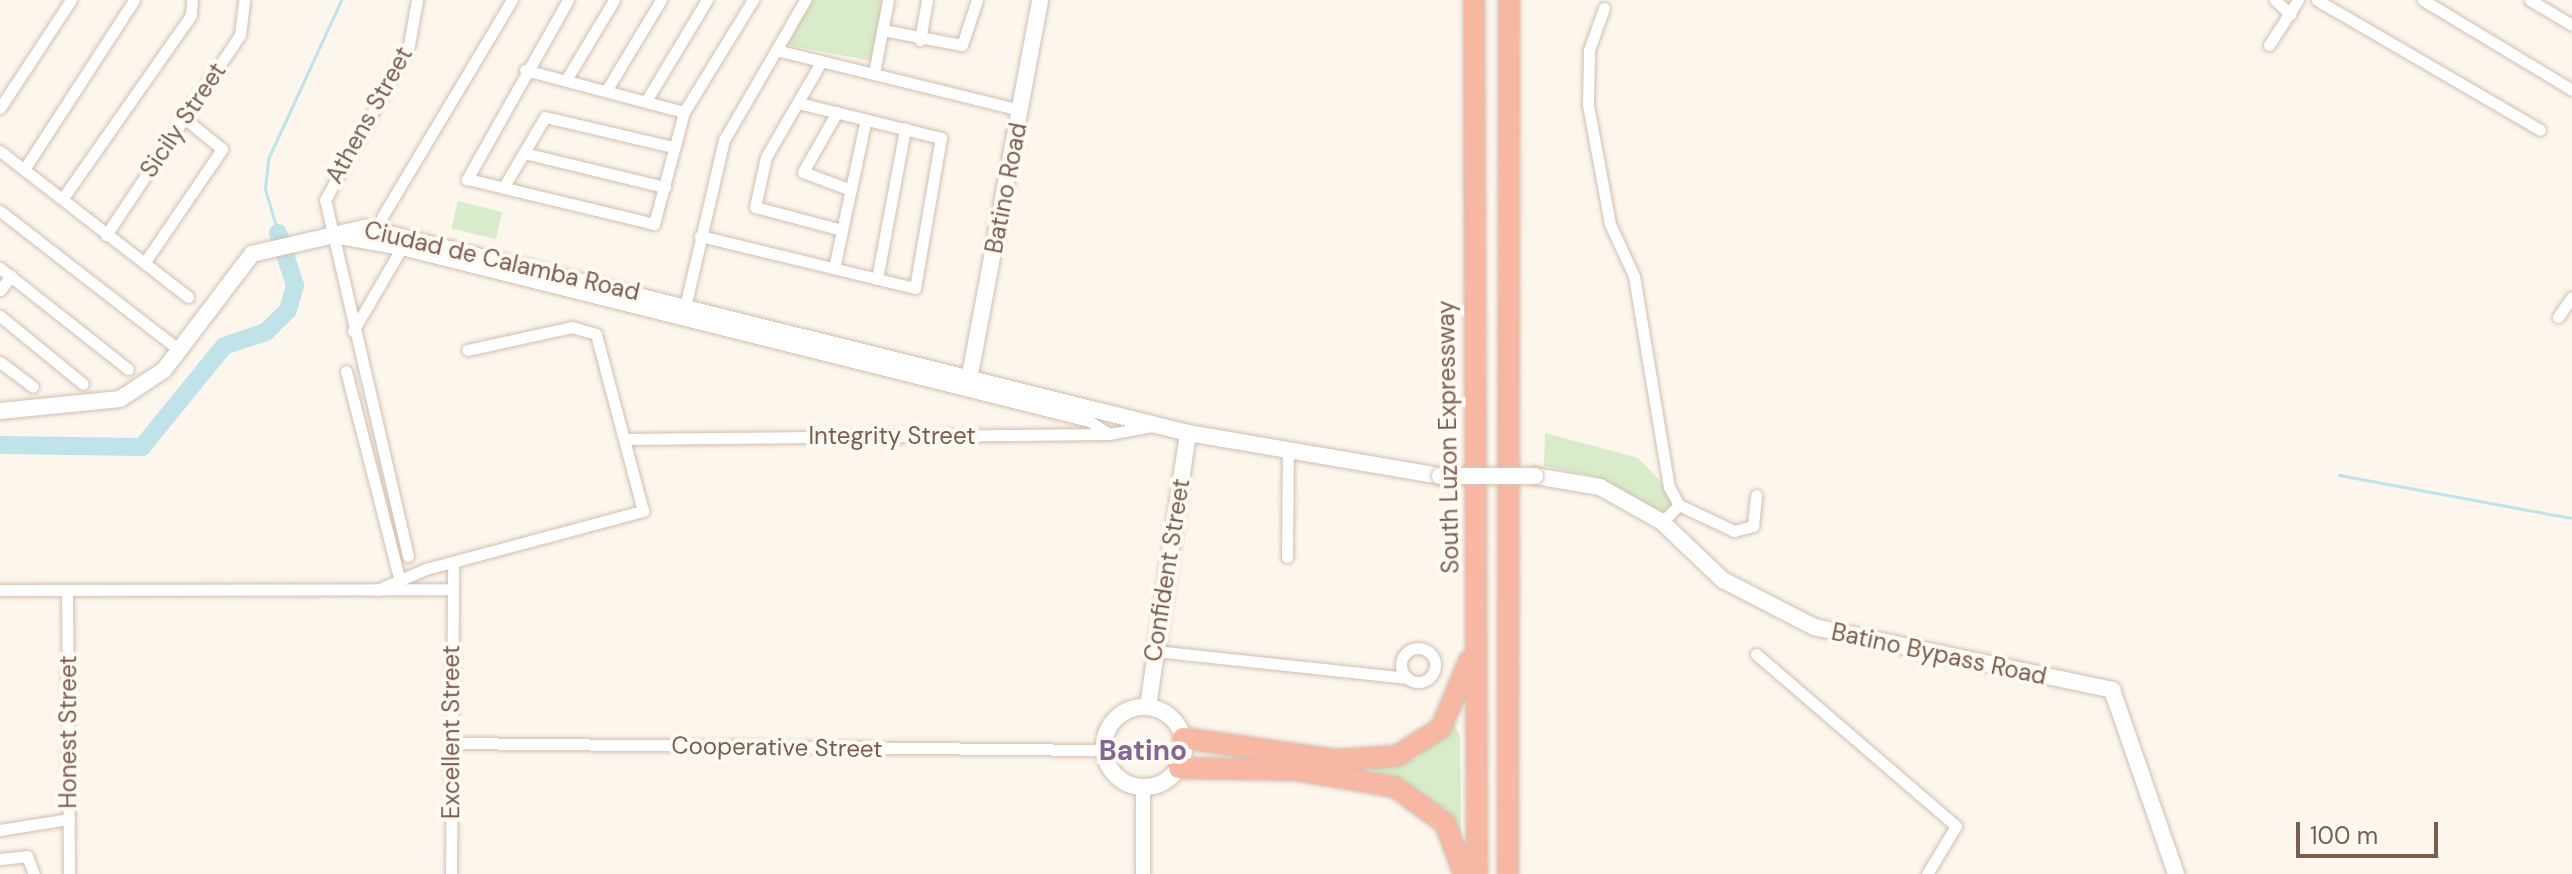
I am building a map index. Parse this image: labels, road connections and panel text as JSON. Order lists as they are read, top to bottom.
{
  "streets": {
    "highway": ["South Luzon Expressway"],
    "main road": [
      "Batino Road",
      "Ciudad de Calamba Road",
      "Confident Street",
      "Batino Bypass Road"
    ],
    "street": [
      "Athens Street",
      "Sicily Street",
      "Integrity Street",
      "Honest Street",
      "Excellent Street",
      "Cooperative Street"
    ]
  },
  "crossings": [
    ["Athens Street", "Ciudad de Calamba Road"],
    ["Batino Road", "Ciudad de Calamba Road"],
    ["Ciudad de Calamba Road", "Integrity Street"],
    ["Ciudad de Calamba Road", "Batino Bypass Road"],
    ["Integrity Street", "Batino Bypass Road"],
    ["Confident Street", "Batino Bypass Road"],
    ["Confident Street", "Cooperative Street"],
    ["Excellent Street", "Cooperative Street"]
  ],
  "districts": ["Batino"],
  "scale_bar": "100 m"
}
